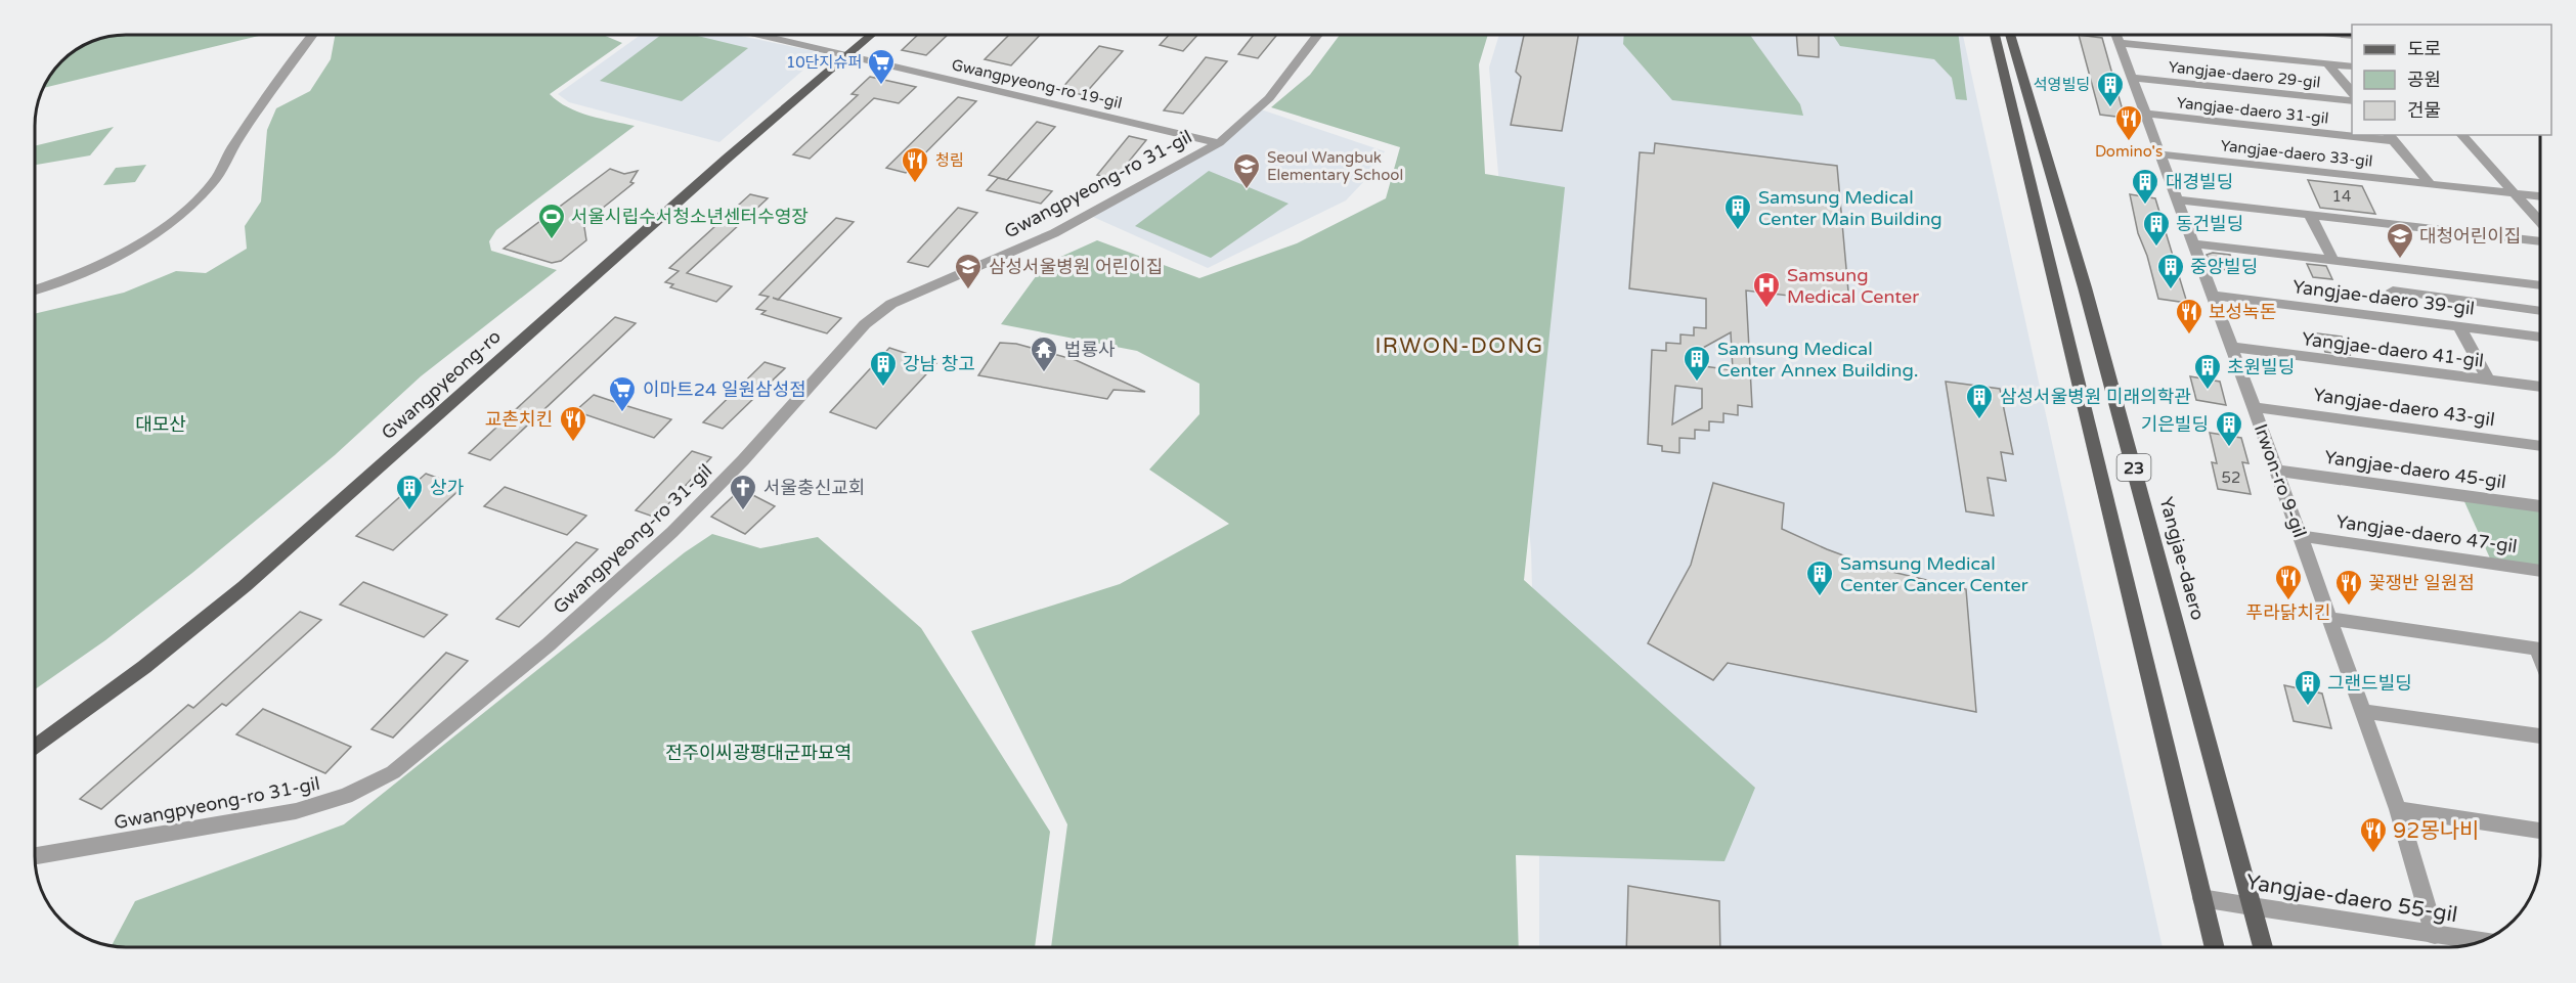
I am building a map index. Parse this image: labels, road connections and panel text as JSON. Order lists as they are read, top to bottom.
{
  "streets": {
    "main road": ["Gwangpyeong-ro", "23", "Yangjae-daero"],
    "street": [
      "Yangjae-daero 29-gil",
      "Gwangpyeong-ro 19-gil",
      "Yangjae-daero 31-gil",
      "Yangjae-daero 33-gil",
      "Gwangpyeong-ro 31-gil",
      "Yangjae-daero 39-gil",
      "Yangjae-daero 41-gil",
      "Yangjae-daero 43-gil",
      "Yangjae-daero 45-gil",
      "Irwon-ro 9-gil",
      "Yangjae-daero 47-gil",
      "Yangjae-daero 55-gil"
    ]
  },
  "crossings": [
    ["Yangjae-daero 29-gil", "Irwon-ro 9-gil"],
    ["Gwangpyeong-ro 19-gil", "Gwangpyeong-ro 31-gil"],
    ["Gwangpyeong-ro 19-gil", "Gwangpyeong-ro"],
    ["Yangjae-daero 31-gil", "Yangjae-daero 33-gil"],
    ["Yangjae-daero 31-gil", "Irwon-ro 9-gil"],
    ["Yangjae-daero 33-gil", "Irwon-ro 9-gil"],
    ["Yangjae-daero 39-gil", "Irwon-ro 9-gil"],
    ["Yangjae-daero 41-gil", "Irwon-ro 9-gil"],
    ["Yangjae-daero 43-gil", "Irwon-ro 9-gil"],
    ["23", "Yangjae-daero 55-gil"],
    ["Yangjae-daero 45-gil", "Irwon-ro 9-gil"],
    ["Irwon-ro 9-gil", "Yangjae-daero 47-gil"],
    ["Irwon-ro 9-gil", "Yangjae-daero 55-gil"],
    ["Yangjae-daero", "Yangjae-daero 55-gil"]
  ],
  "districts": ["IRWON-DONG"],
  "parks": ["대모산", "전주이씨광평대군파묘역"],
  "places": {
    "supermarket": ["10단지슈퍼", "이마트24 일원삼성점"],
    "building": [
      "석영빌딩",
      "대경빌딩",
      "Samsung Medical Center Main Building",
      "동건빌딩",
      "중앙빌딩",
      "Samsung Medical Center Annex Building.",
      "강남 창고",
      "초원빌딩",
      "삼성서울병원 미래의학관",
      "기은빌딩",
      "상가",
      "Samsung Medical Center Cancer Center",
      "그랜드빌딩"
    ],
    "restaurant": [
      "Domino's",
      "청림",
      "보성녹돈",
      "교촌치킨",
      "푸라닭치킨",
      "꽃쟁반 일원점",
      "92몽나비"
    ],
    "school or university": ["Seoul Wangbuk Elementary School", "대청어린이집", "삼성서울병원 어린이집"],
    "sports": ["서울시립수서청소년센터수영장"],
    "hospital": ["Samsung Medical Center"],
    "temple": ["법룡사"],
    "church": ["서울충신교회"]
  },
  "house_numbers": ["14", "52"],
  "legend": ["도로", "공원", "건물"]
}
